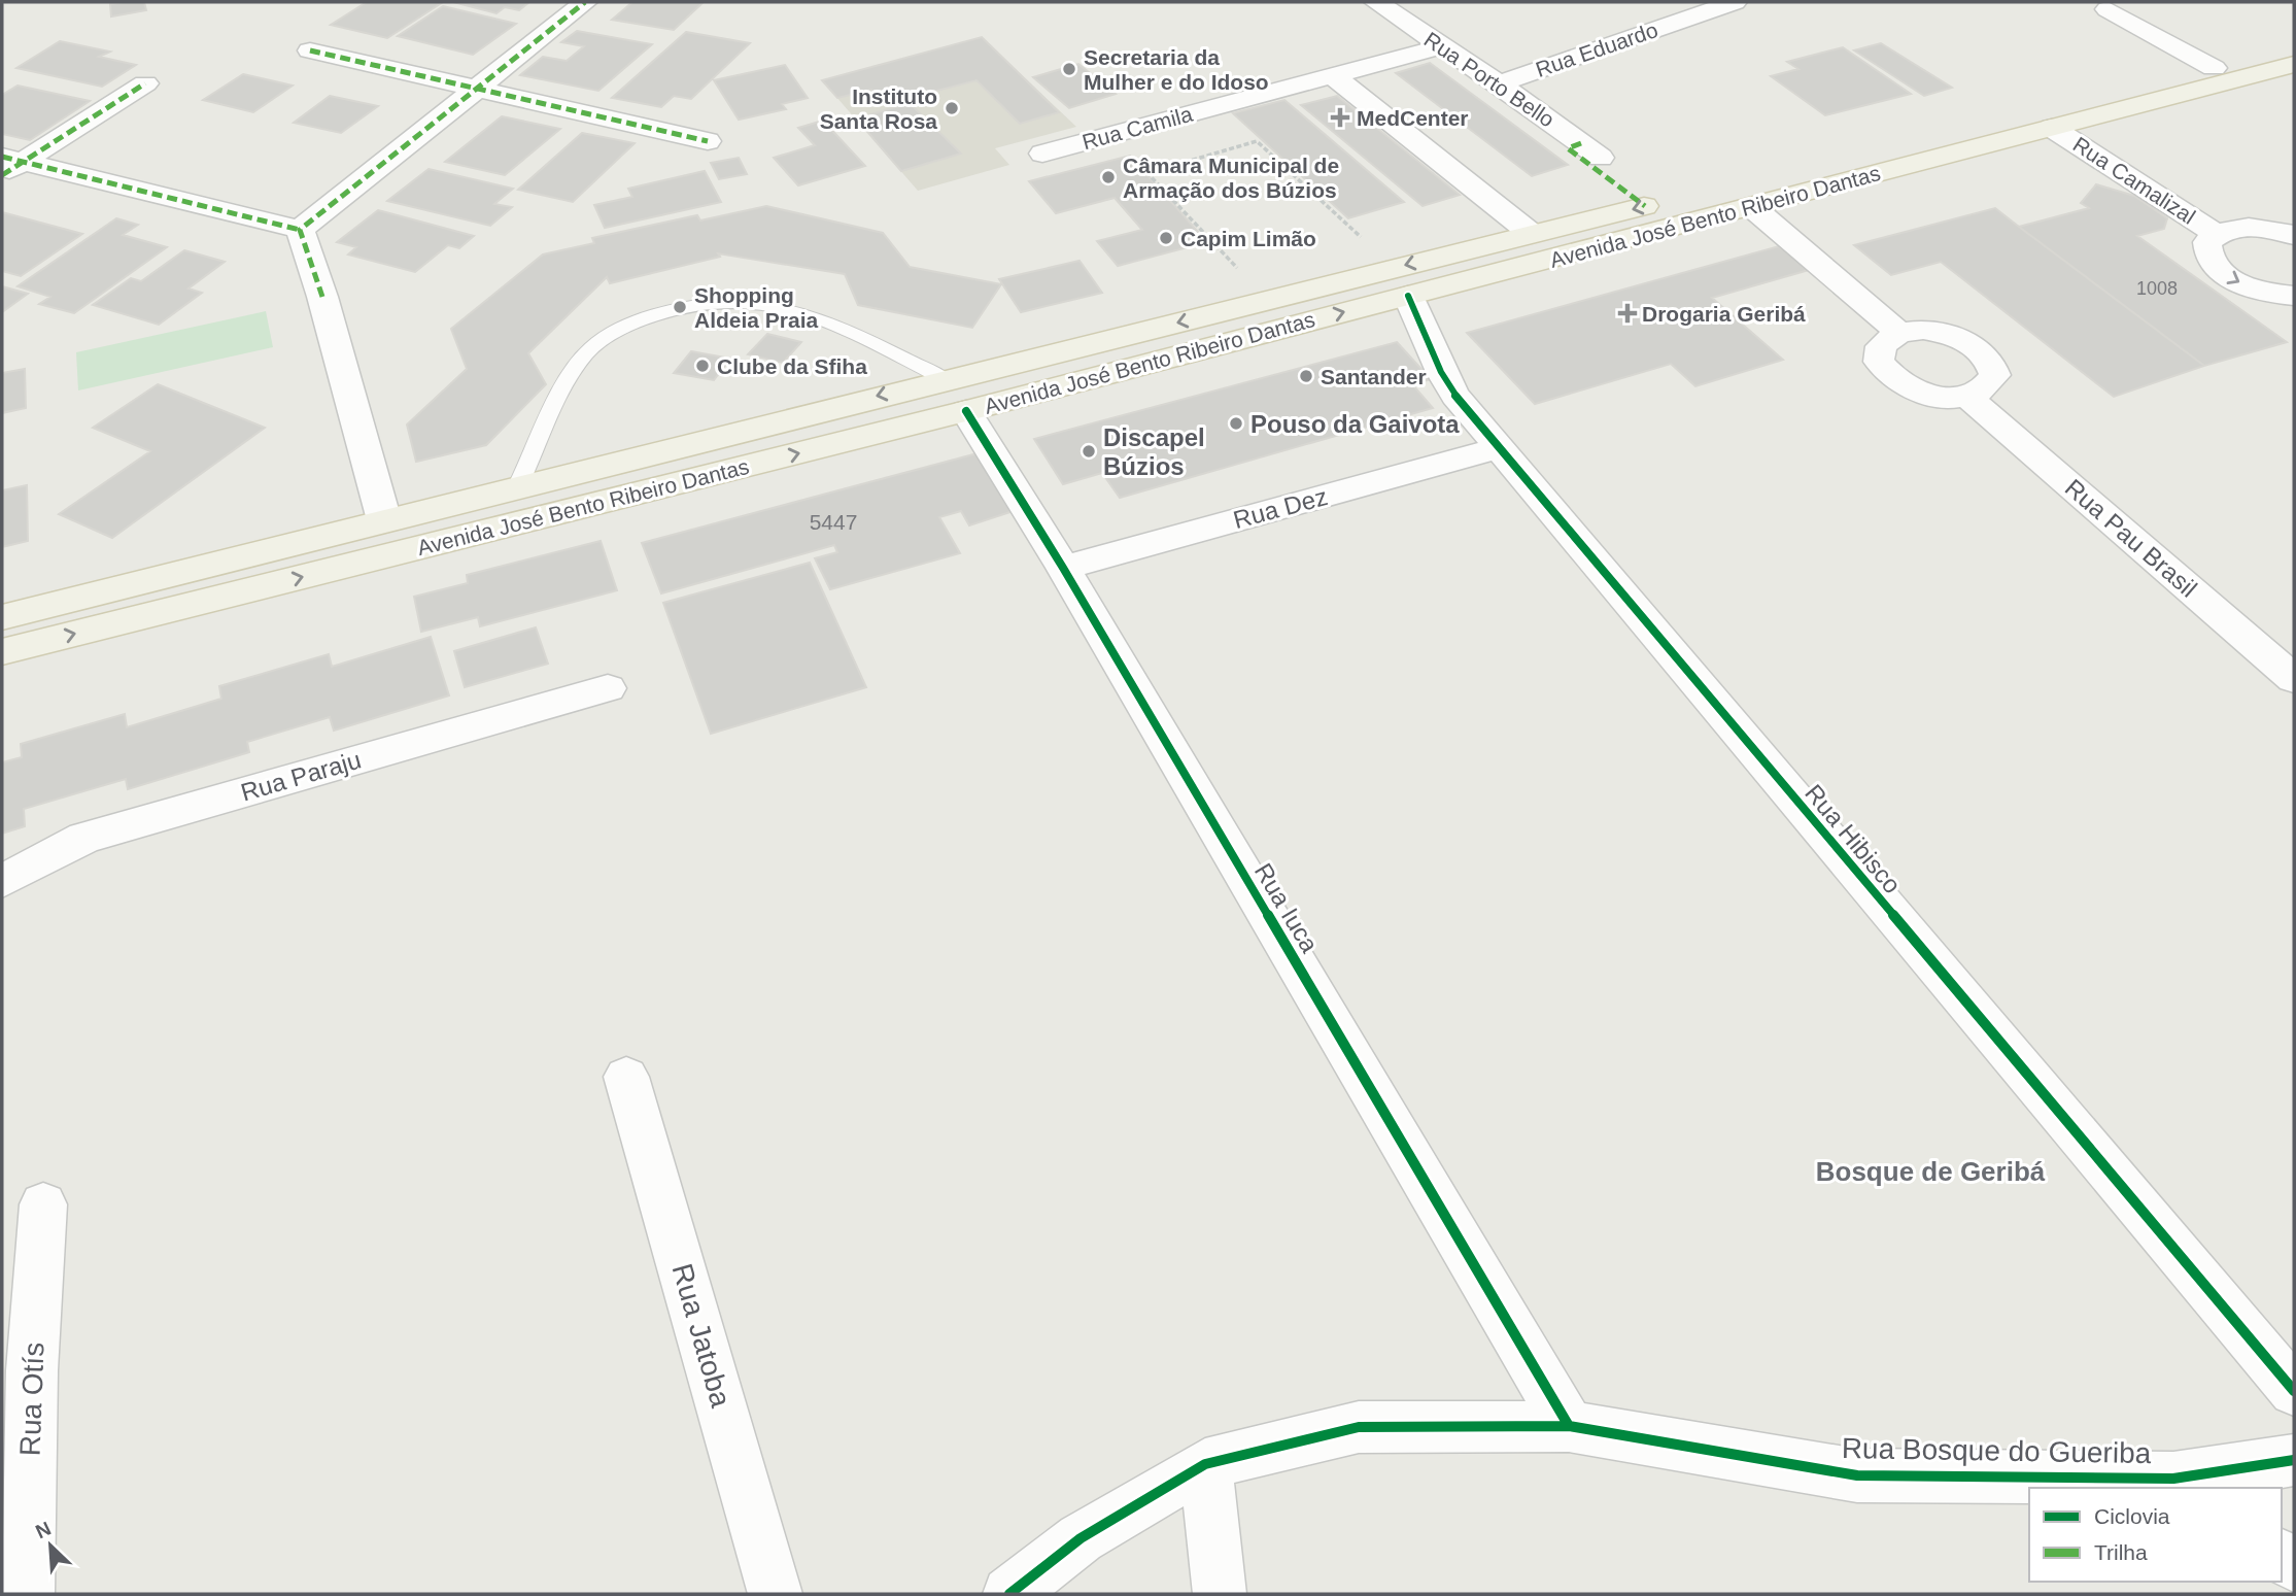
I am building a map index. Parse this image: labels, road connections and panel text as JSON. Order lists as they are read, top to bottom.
{
  "streets": {
    "main road": ["Avenida José Bento Ribeiro Dantas"],
    "street": [
      "Rua Eduardo",
      "Rua Porto Bello",
      "Rua Camila",
      "Rua Camalizal",
      "Rua Dez",
      "Rua Pau Brasil",
      "Rua Paraju",
      "Rua Hibisco",
      "Rua Iuca",
      "Rua Jatoba",
      "Rua Otís",
      "Rua Bosque do Gueriba"
    ]
  },
  "crossings": [
    ["Rua Eduardo", "Rua Porto Bello"],
    ["Rua Porto Bello", "Rua Camila"],
    ["Rua Camalizal", "Avenida José Bento Ribeiro Dantas"],
    ["Avenida José Bento Ribeiro Dantas", "Rua Hibisco"],
    ["Avenida José Bento Ribeiro Dantas", "Rua Iuca"],
    ["Rua Dez", "Rua Hibisco"],
    ["Rua Dez", "Rua Iuca"],
    ["Rua Iuca", "Rua Bosque do Gueriba"]
  ],
  "districts": ["Bosque de Geribá"],
  "places": {
    "other": [
      "Secretaria da Mulher e do Idoso",
      "Instituto Santa Rosa",
      "Câmara Municipal de Armação dos Búzios",
      "Capim Limão",
      "Shopping Aldeia Praia",
      "Clube da Sfiha",
      "Santander",
      "Pouso da Gaivota",
      "Discapel Búzios"
    ],
    "health": ["MedCenter", "Drogaria Geribá"]
  },
  "house_numbers": ["1008", "5447"],
  "legend": ["Ciclovia", "Trilha"],
  "north": "top left"
}
